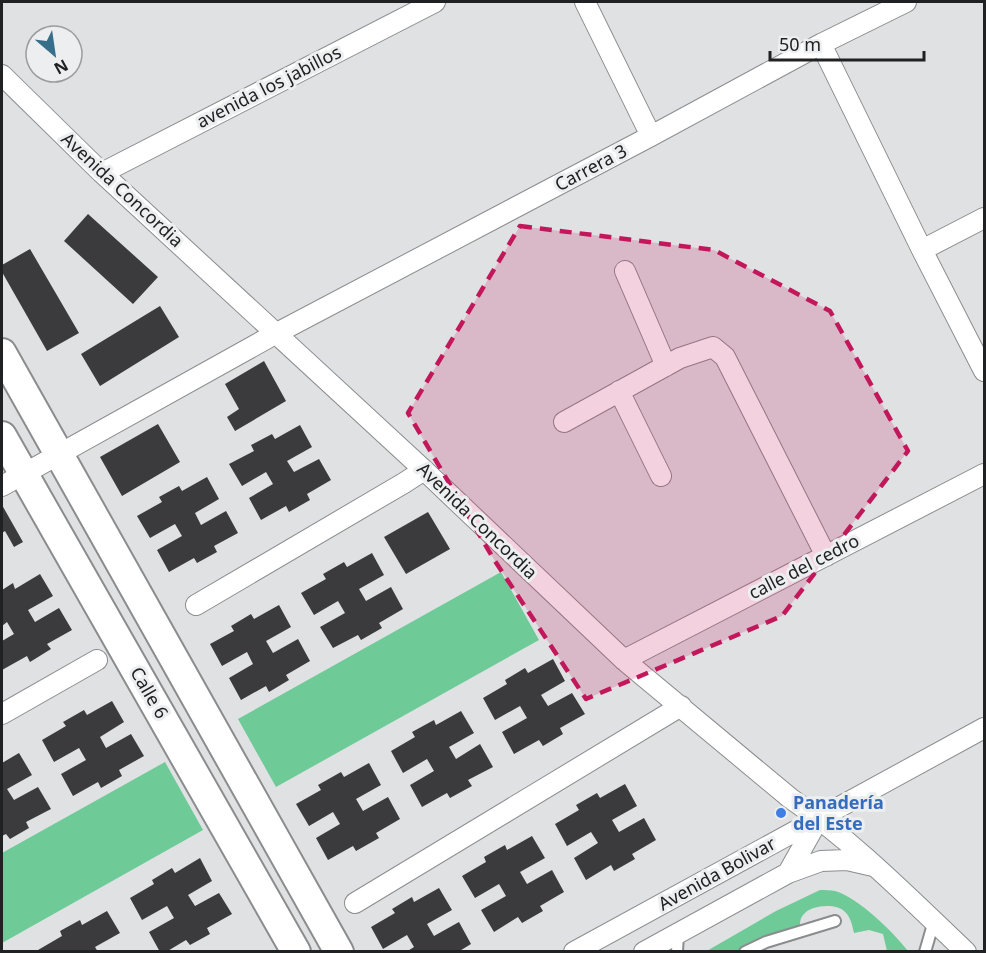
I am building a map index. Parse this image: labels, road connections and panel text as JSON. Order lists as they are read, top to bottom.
{
  "streets": {
    "street": [
      "avenida los jabillos",
      "Carrera 3",
      "Avenida Concordia",
      "calle del cedro",
      "Calle 6",
      "Avenida Bolivar"
    ]
  },
  "crossings": [
    ["avenida los jabillos", "Avenida Concordia"],
    ["Carrera 3", "Avenida Concordia"],
    ["Carrera 3", "Calle 6"],
    ["Avenida Concordia", "calle del cedro"],
    ["Avenida Concordia", "Avenida Bolivar"]
  ],
  "places": ["Panadería del Este"],
  "scale_bar": "50 m",
  "north": "bottom right"
}
